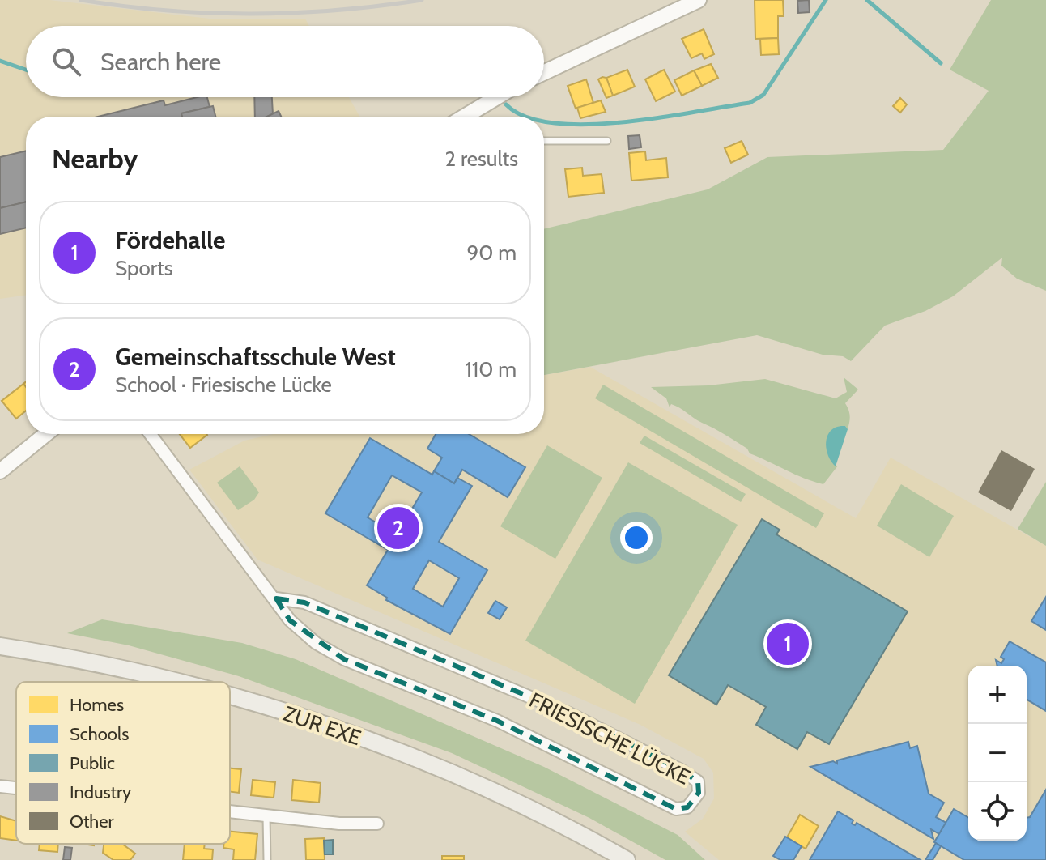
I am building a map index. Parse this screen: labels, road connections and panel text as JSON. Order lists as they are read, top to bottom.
{
  "streets": {
    "main road": ["ZUR EXE"],
    "street": ["FRIESISCHE LÜCKE"]
  },
  "legend": [
    "Homes",
    "Schools",
    "Public",
    "Industry",
    "Other"
  ],
  "page": {
    "search": "Search here",
    "heading": ["Nearby", "2 results"],
    "list": [
      {
        "mark": "1",
        "name": "Fördehalle",
        "note": "Sports",
        "value": "90 m"
      },
      {
        "mark": "2",
        "name": "Gemeinschaftsschule West",
        "note": "School · Friesische Lücke",
        "value": "110 m"
      }
    ],
    "pins": ["2", "1"],
    "map_buttons": ["+", "−"]
  }
}
